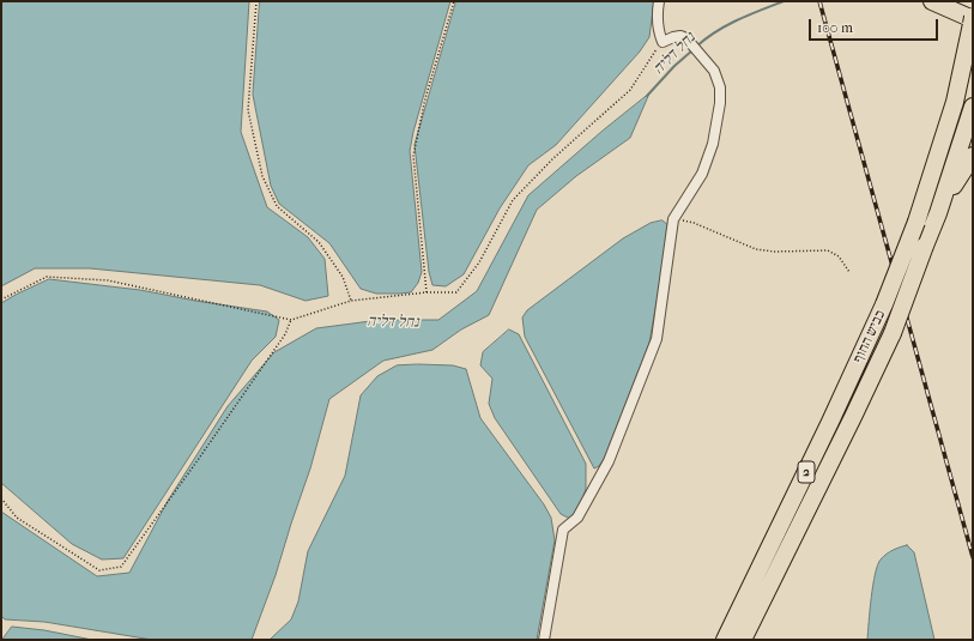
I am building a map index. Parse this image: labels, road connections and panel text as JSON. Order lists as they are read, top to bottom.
{
  "streets": {
    "highway": ["כביש החוף", "2"]
  },
  "water": ["נחל דליה"],
  "scale_bar": "100 m"
}
